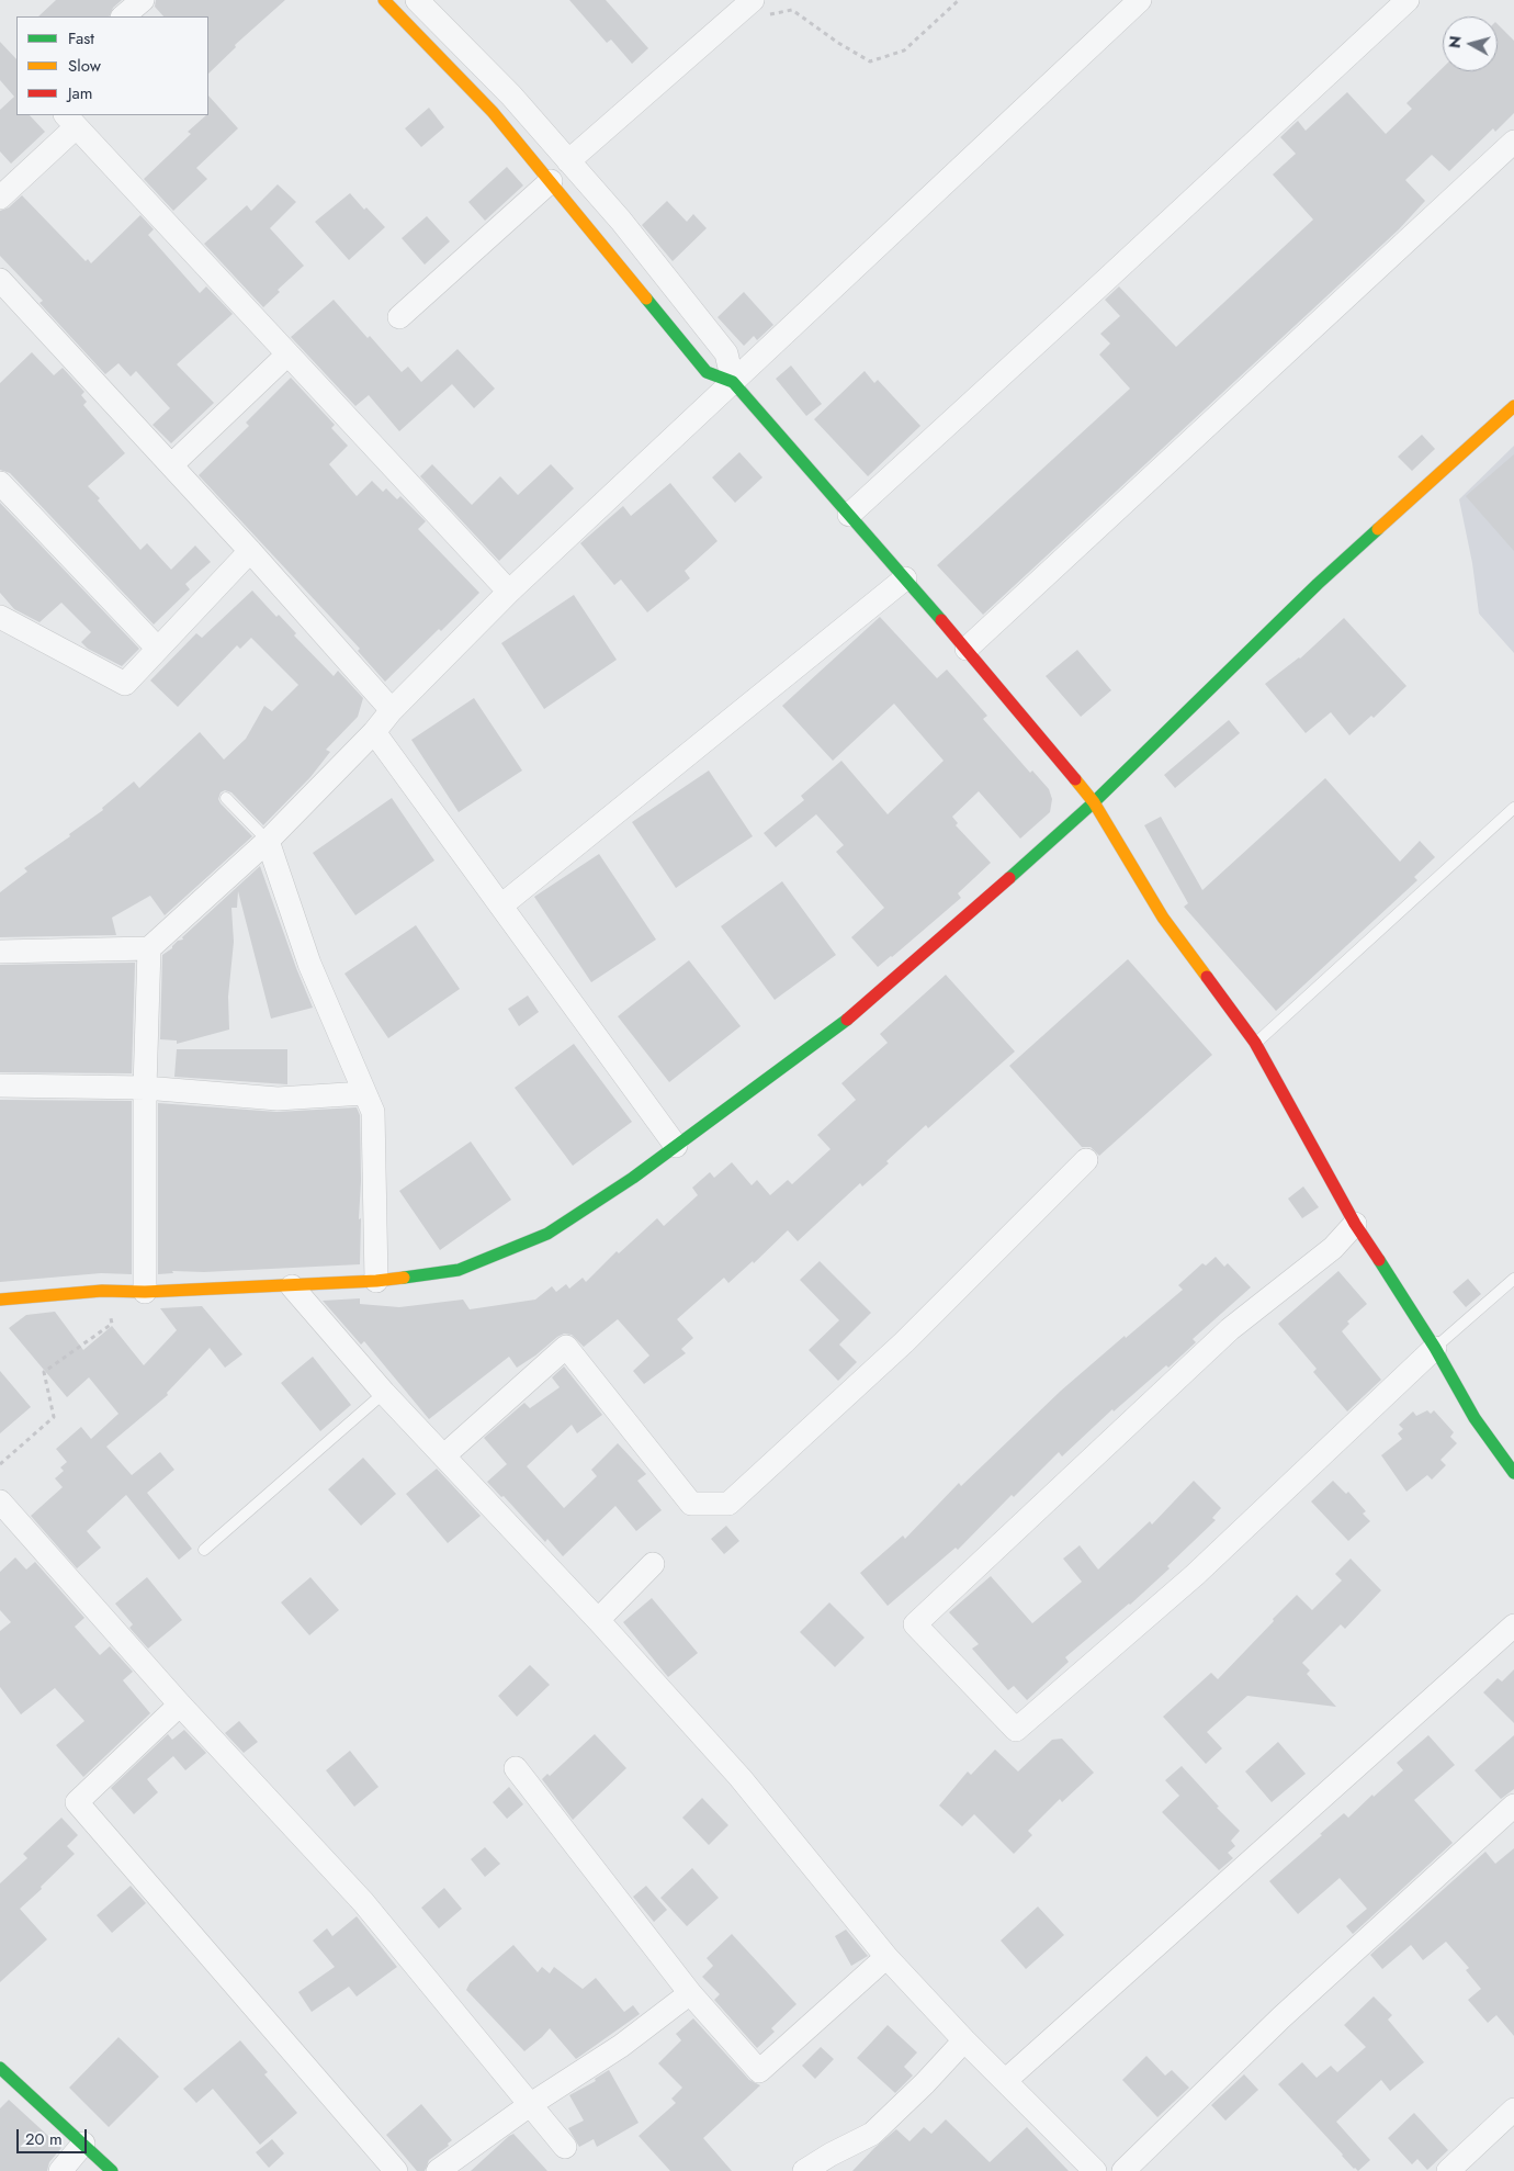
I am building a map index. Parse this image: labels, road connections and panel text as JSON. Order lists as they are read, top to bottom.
{
  "legend": ["Fast", "Slow", "Jam"],
  "scale_bar": "20 m",
  "north": "left"
}
